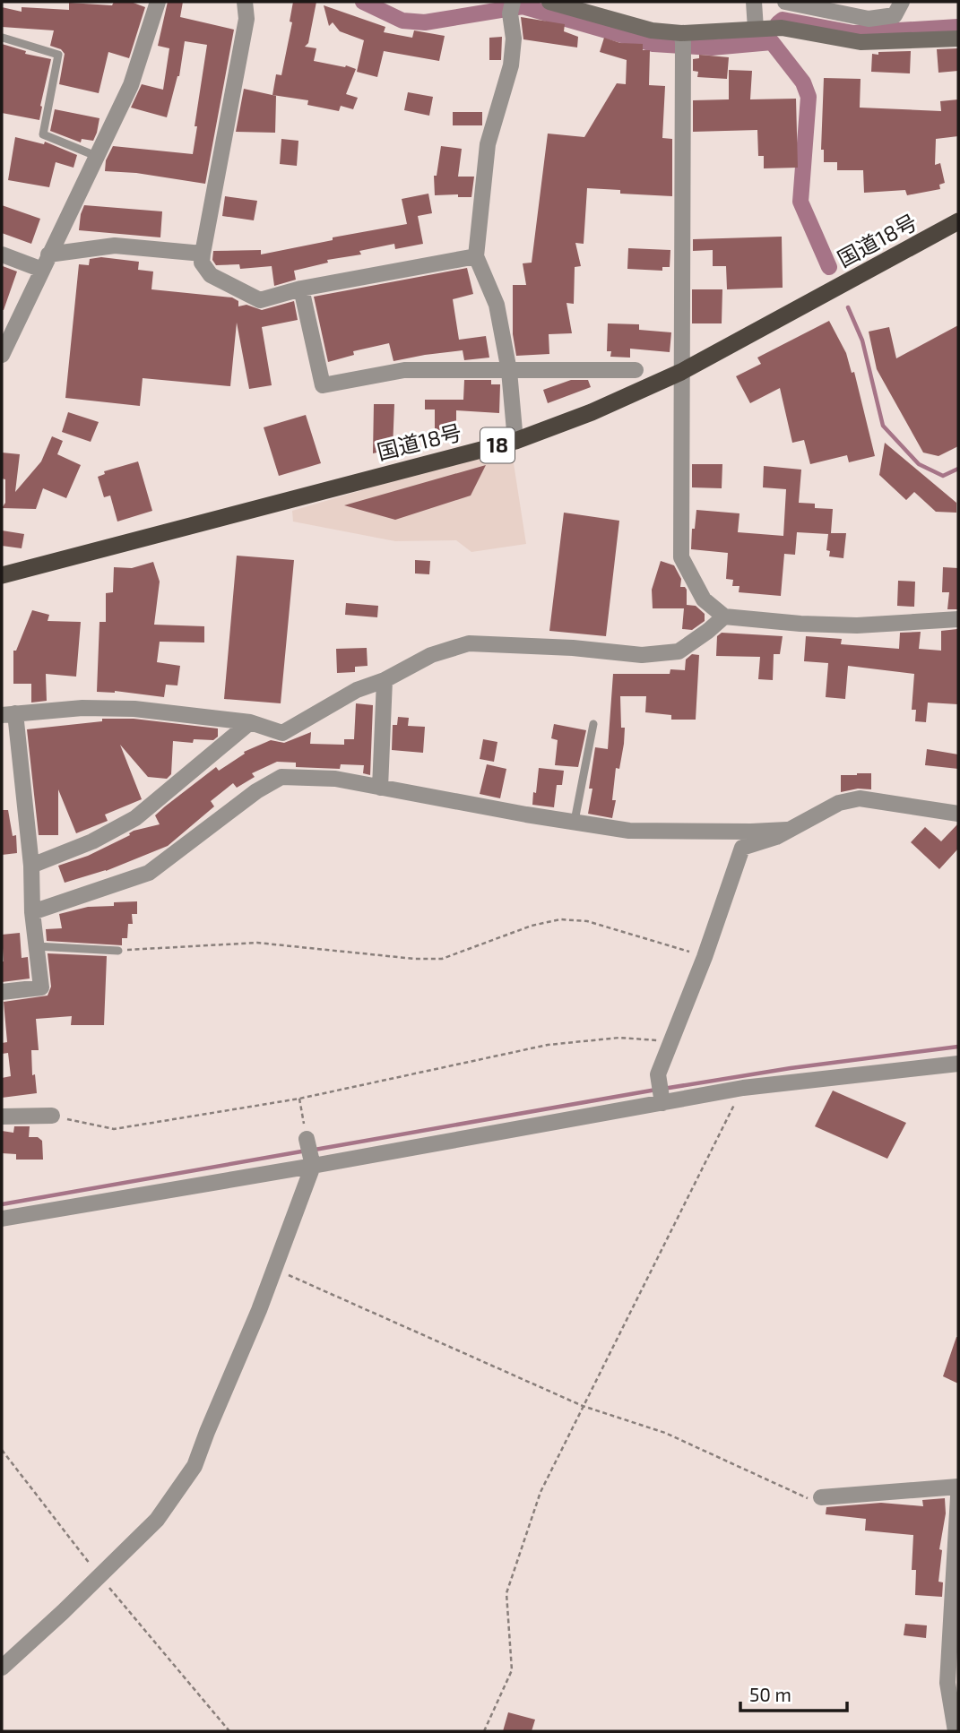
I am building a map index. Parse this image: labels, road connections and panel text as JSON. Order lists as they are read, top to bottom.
{
  "streets": {
    "highway": ["国道18号", "18"]
  },
  "scale_bar": "50 m"
}
